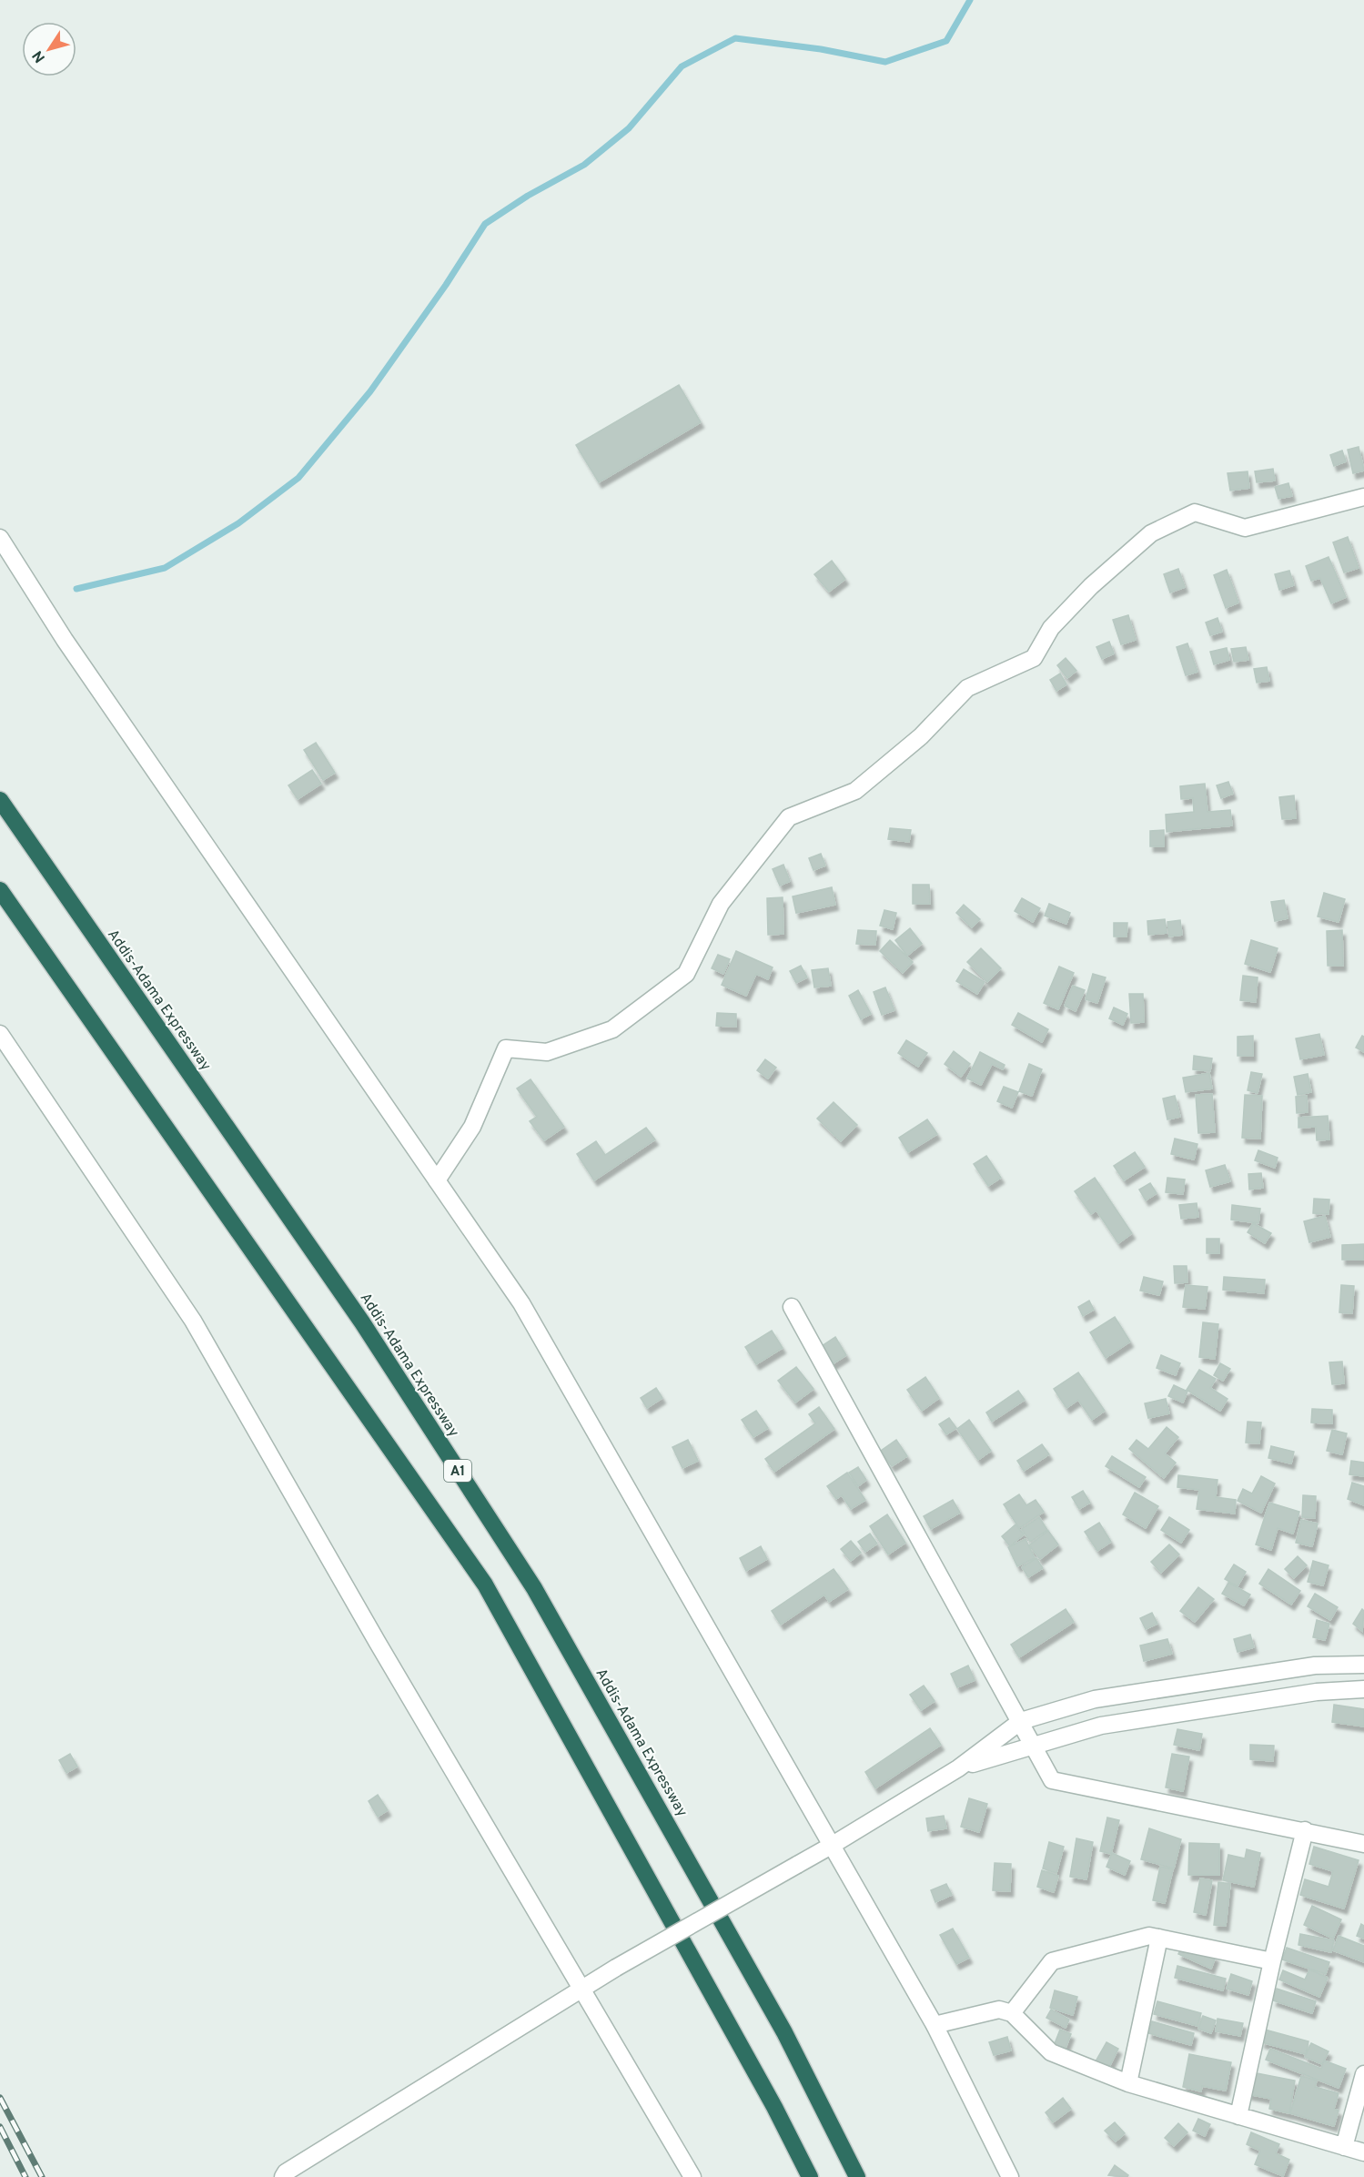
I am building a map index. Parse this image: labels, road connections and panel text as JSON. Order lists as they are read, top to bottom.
{
  "streets": {
    "highway": ["Addis-Adama Expressway", "A1"]
  },
  "north": "bottom left"
}
